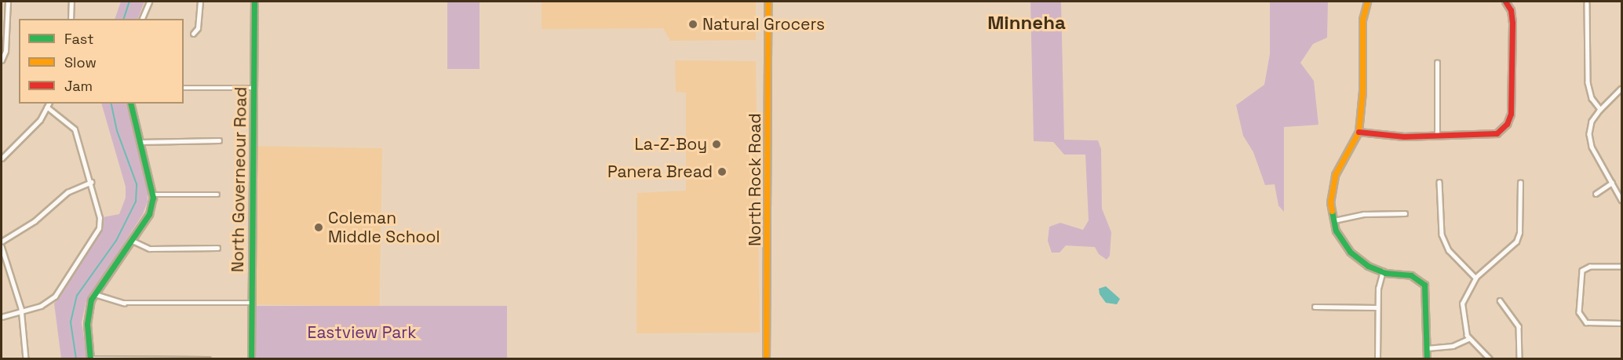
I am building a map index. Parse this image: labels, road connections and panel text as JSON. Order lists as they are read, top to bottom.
{
  "streets": {
    "street": ["North Governeour Road", "North Rock Road"]
  },
  "districts": ["Minneha"],
  "parks": ["Eastview Park"],
  "places": [
    "Natural Grocers",
    "La-Z-Boy",
    "Panera Bread",
    "Coleman Middle School"
  ],
  "legend": ["Fast", "Slow", "Jam"]
}
